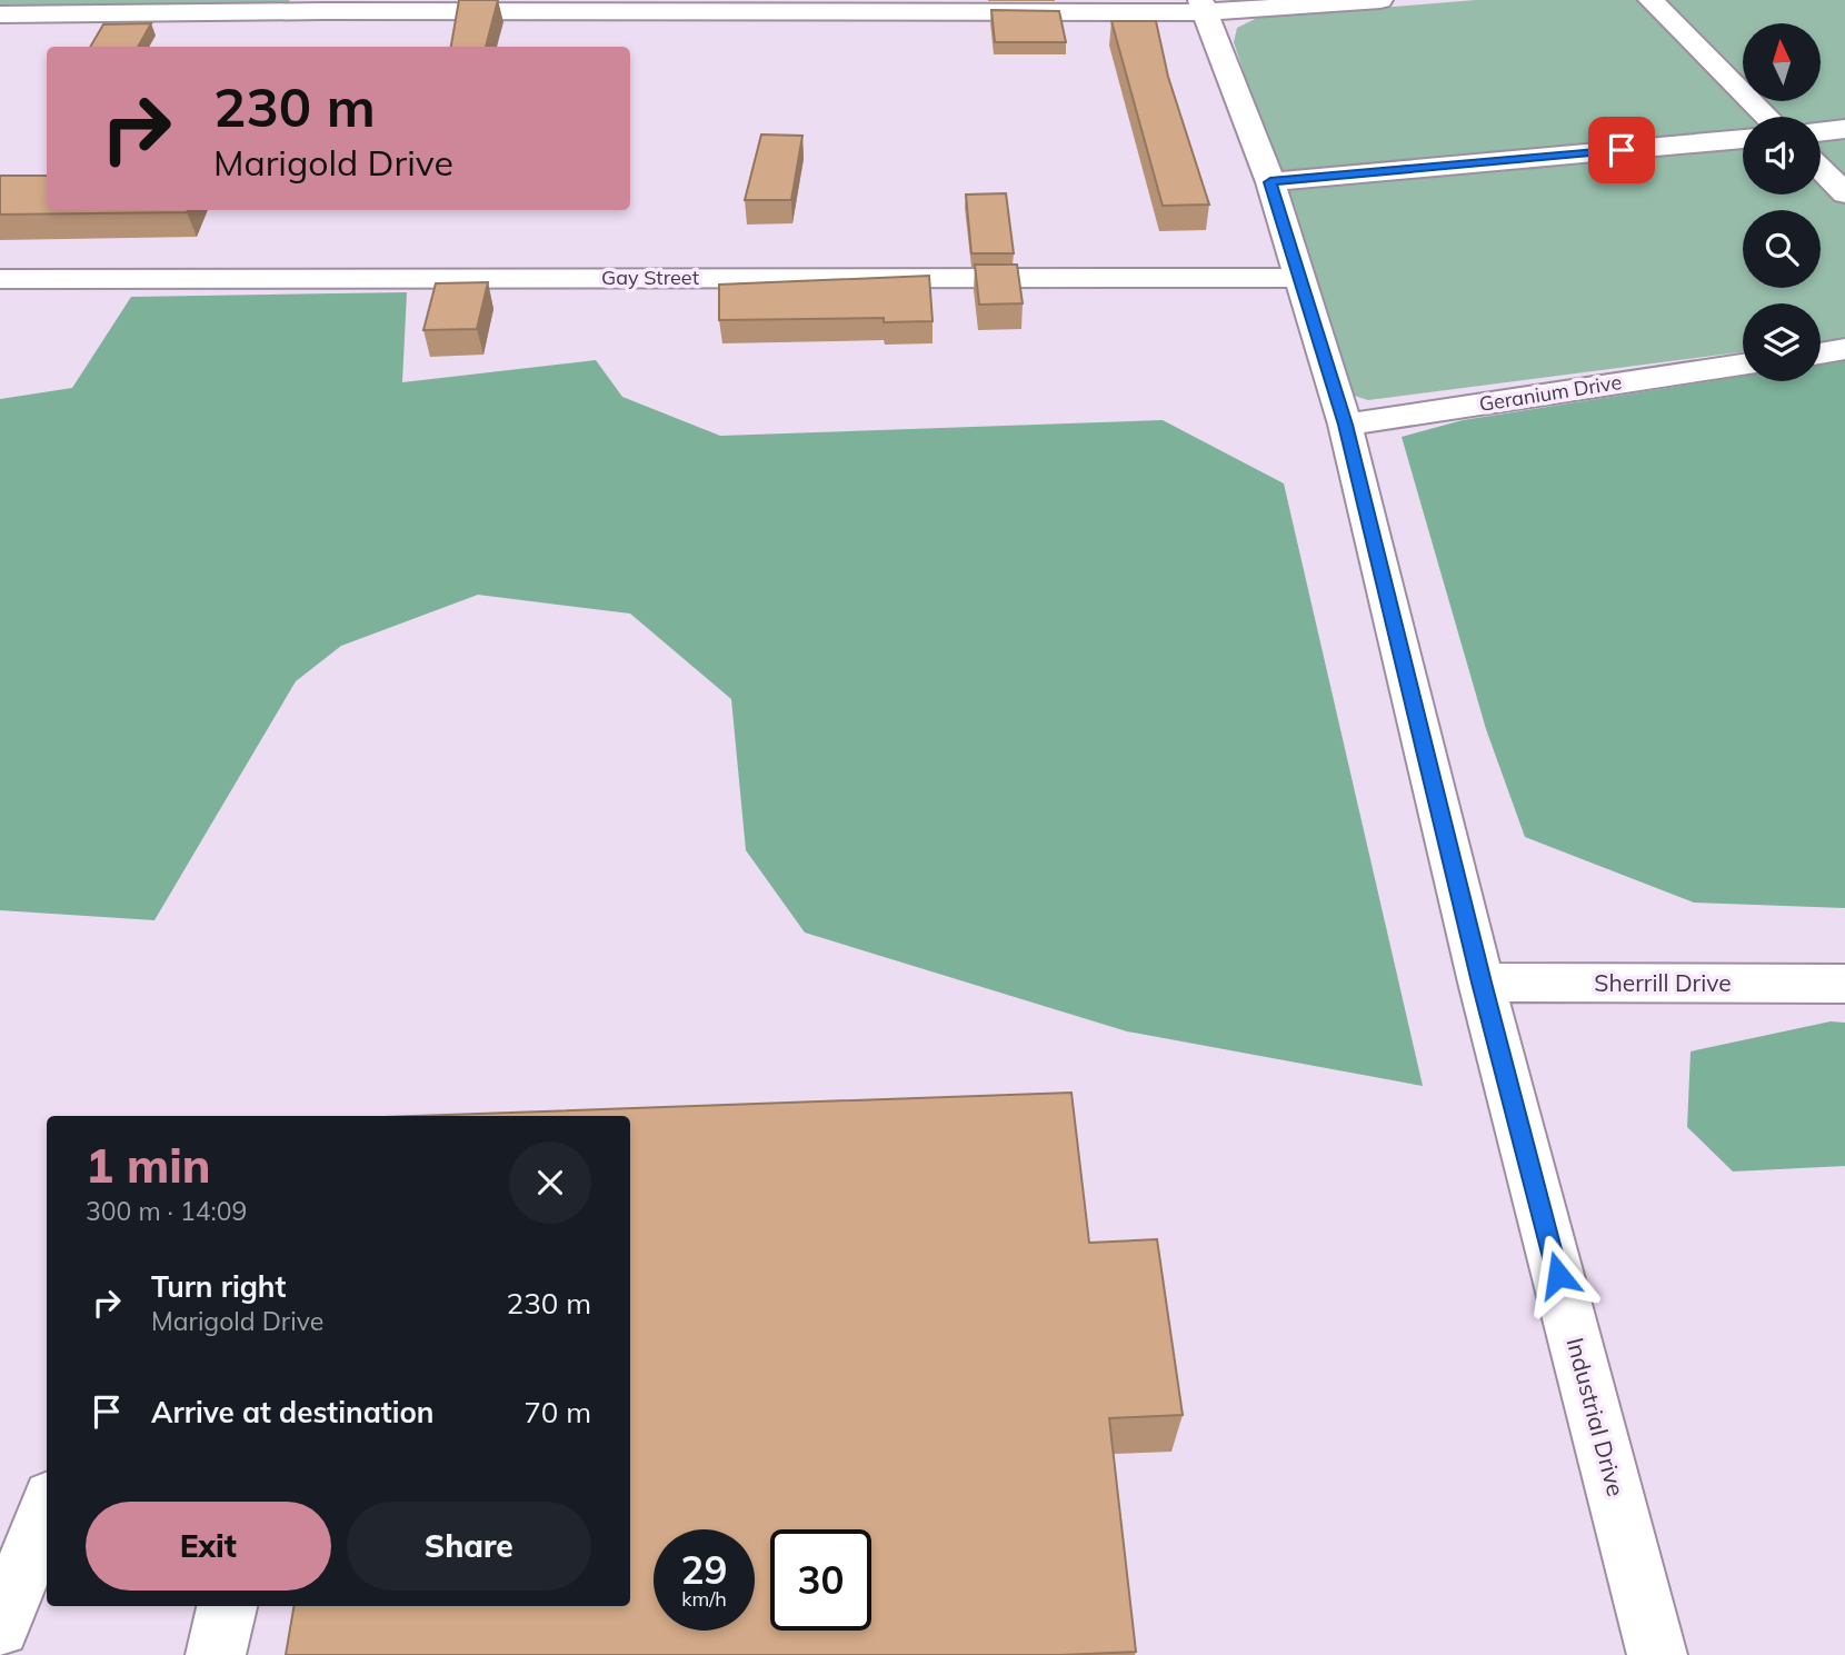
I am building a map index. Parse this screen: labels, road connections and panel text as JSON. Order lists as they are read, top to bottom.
{
  "streets": {
    "street": [
      "Gay Street",
      "Geranium Drive",
      "Sherrill Drive",
      "Industrial Drive"
    ]
  },
  "crossings": [
    ["Gay Street", "Industrial Drive"],
    ["Geranium Drive", "Industrial Drive"],
    ["Sherrill Drive", "Industrial Drive"]
  ],
  "north": "top",
  "page": {
    "turn": ["230 m", "Marigold Drive"],
    "heading": ["1 min", "300 m · 14:09"],
    "list": [
      {
        "name": "Turn right",
        "note": "Marigold Drive",
        "value": "230 m"
      },
      {
        "name": "Arrive at destination",
        "value": "70 m"
      }
    ],
    "buttons": ["Exit", "Share"],
    "speed": "29 km/h",
    "limit": "30"
  }
}
